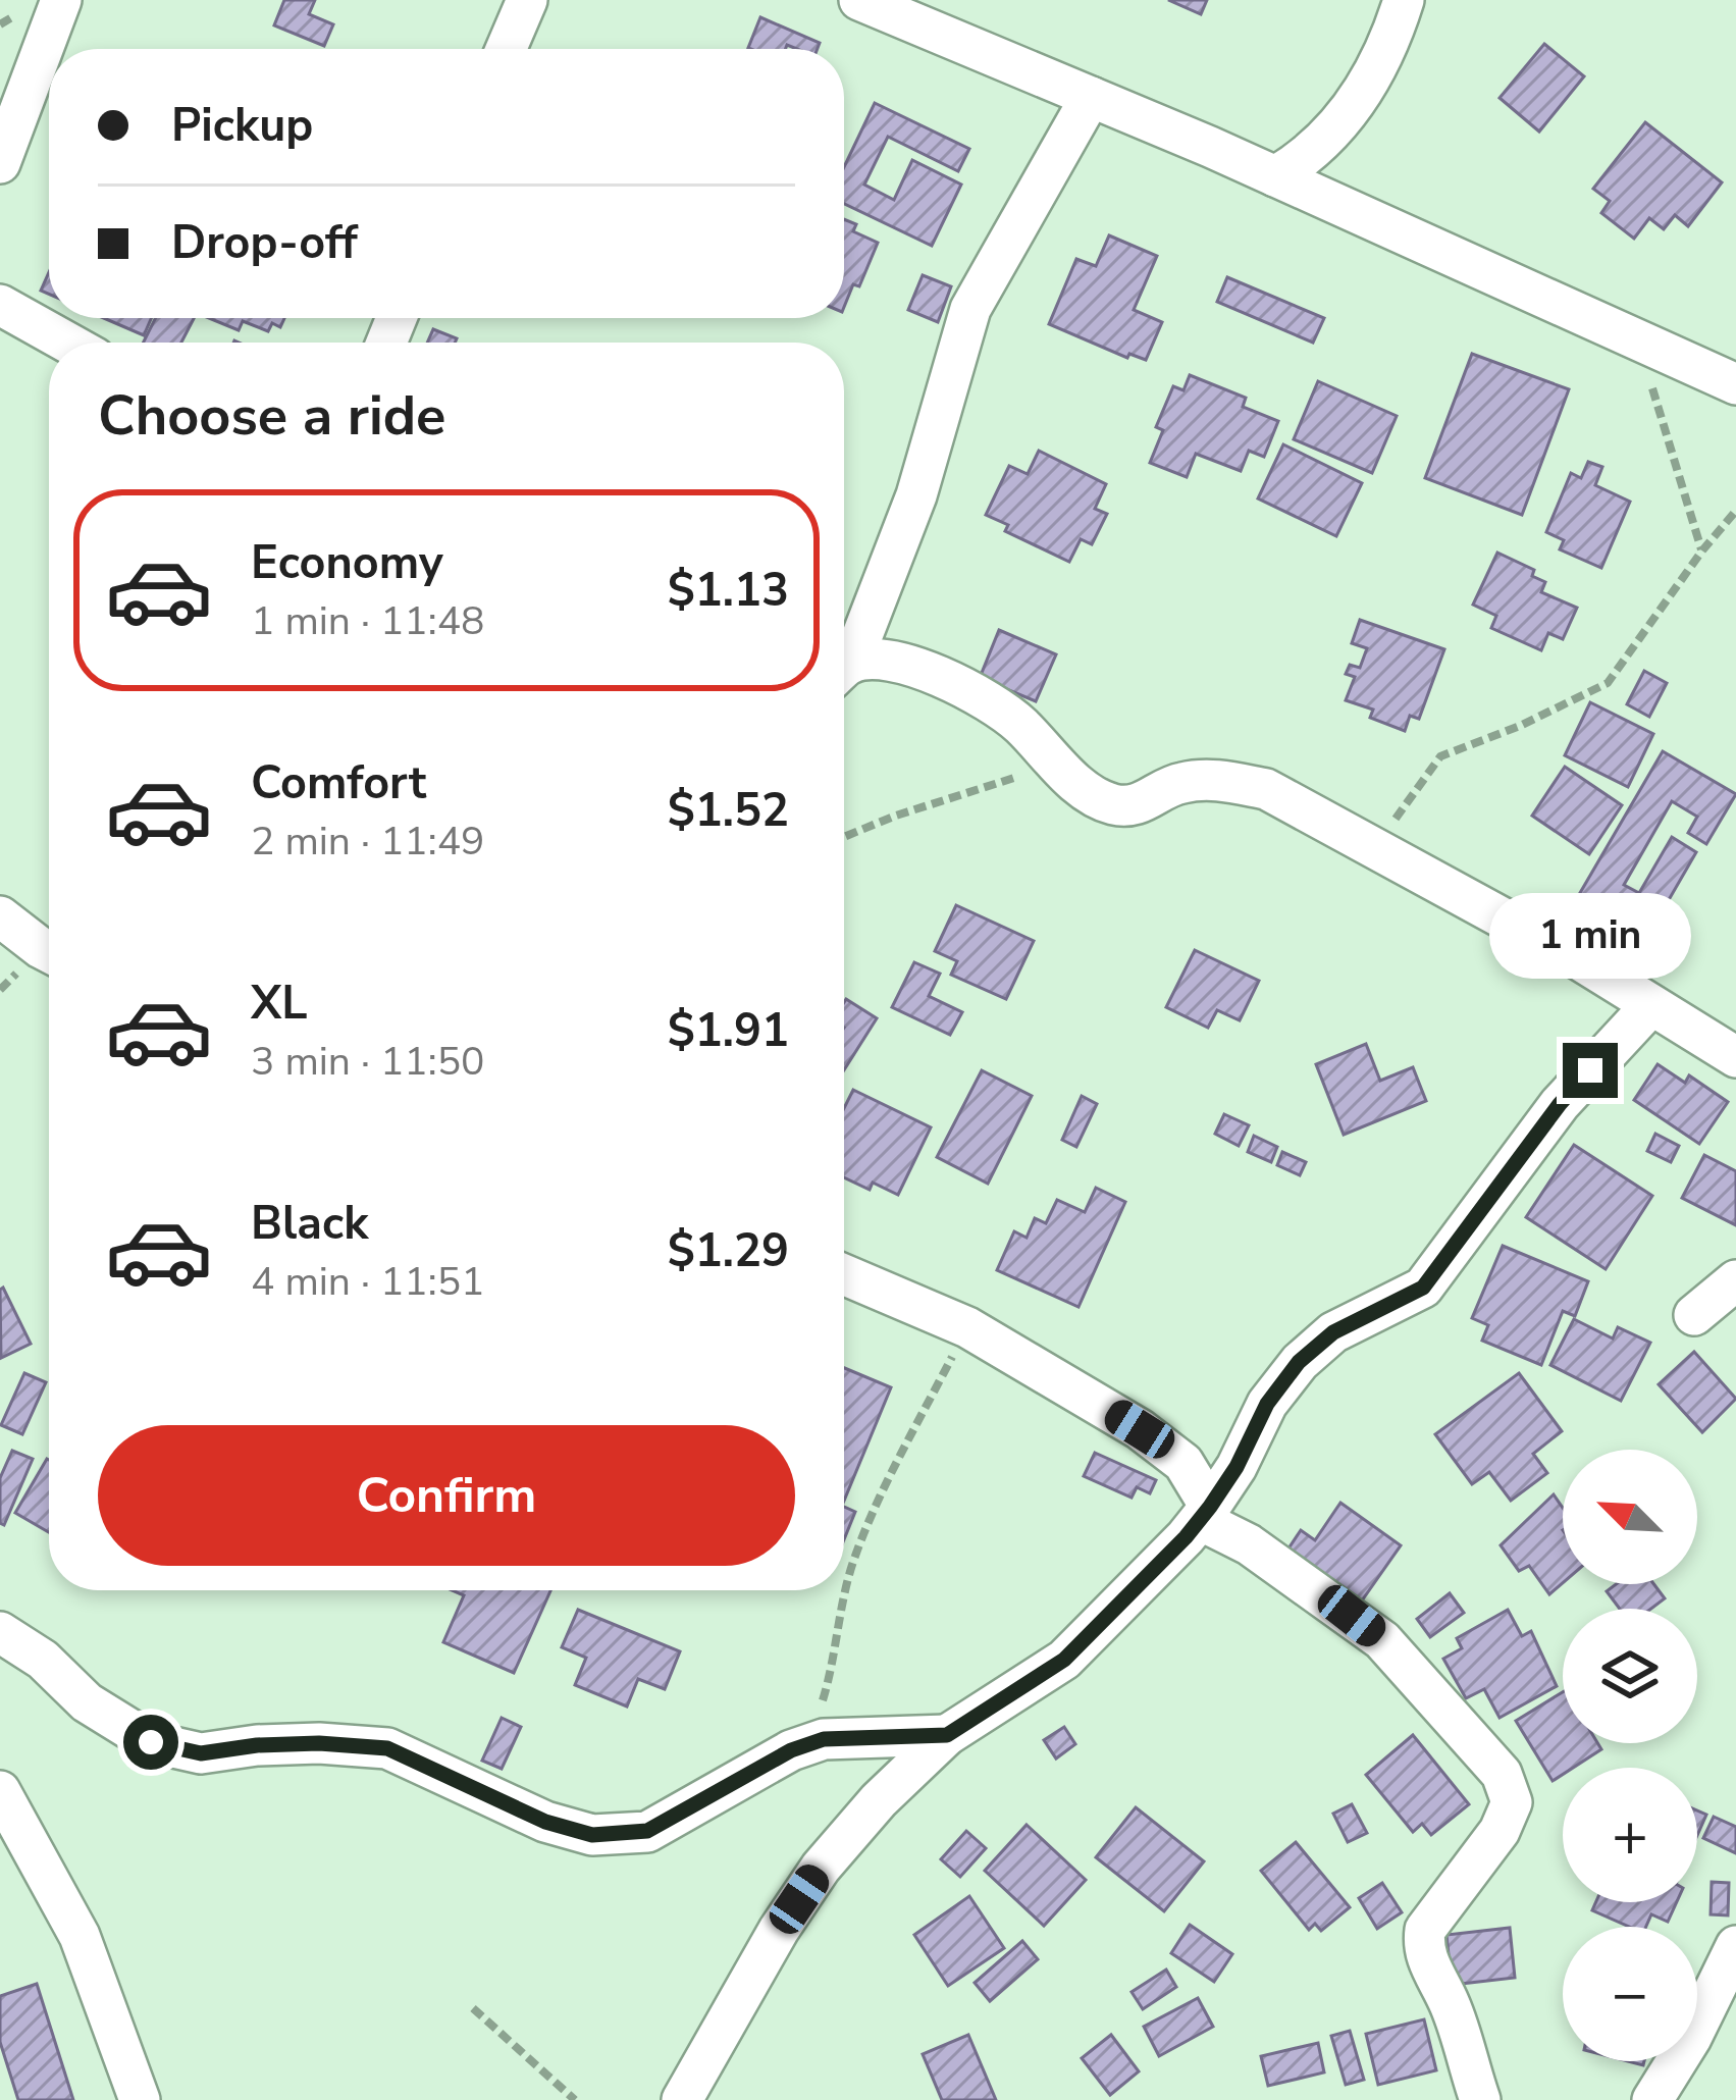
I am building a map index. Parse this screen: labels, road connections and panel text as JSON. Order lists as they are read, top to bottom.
{
  "north": "top left",
  "page": {
    "banner": ["Pickup", "Drop-off"],
    "heading": "Choose a ride",
    "list": [
      {
        "name": "Economy",
        "note": "1 min · 11:48",
        "value": "$1.13"
      },
      {
        "name": "Comfort",
        "note": "2 min · 11:49",
        "value": "$1.52"
      },
      {
        "name": "XL",
        "note": "3 min · 11:50",
        "value": "$1.91"
      },
      {
        "name": "Black",
        "note": "4 min · 11:51",
        "value": "$1.29"
      }
    ],
    "bubble": "1 min",
    "buttons": "Confirm",
    "map_buttons": ["+", "−"]
  }
}
